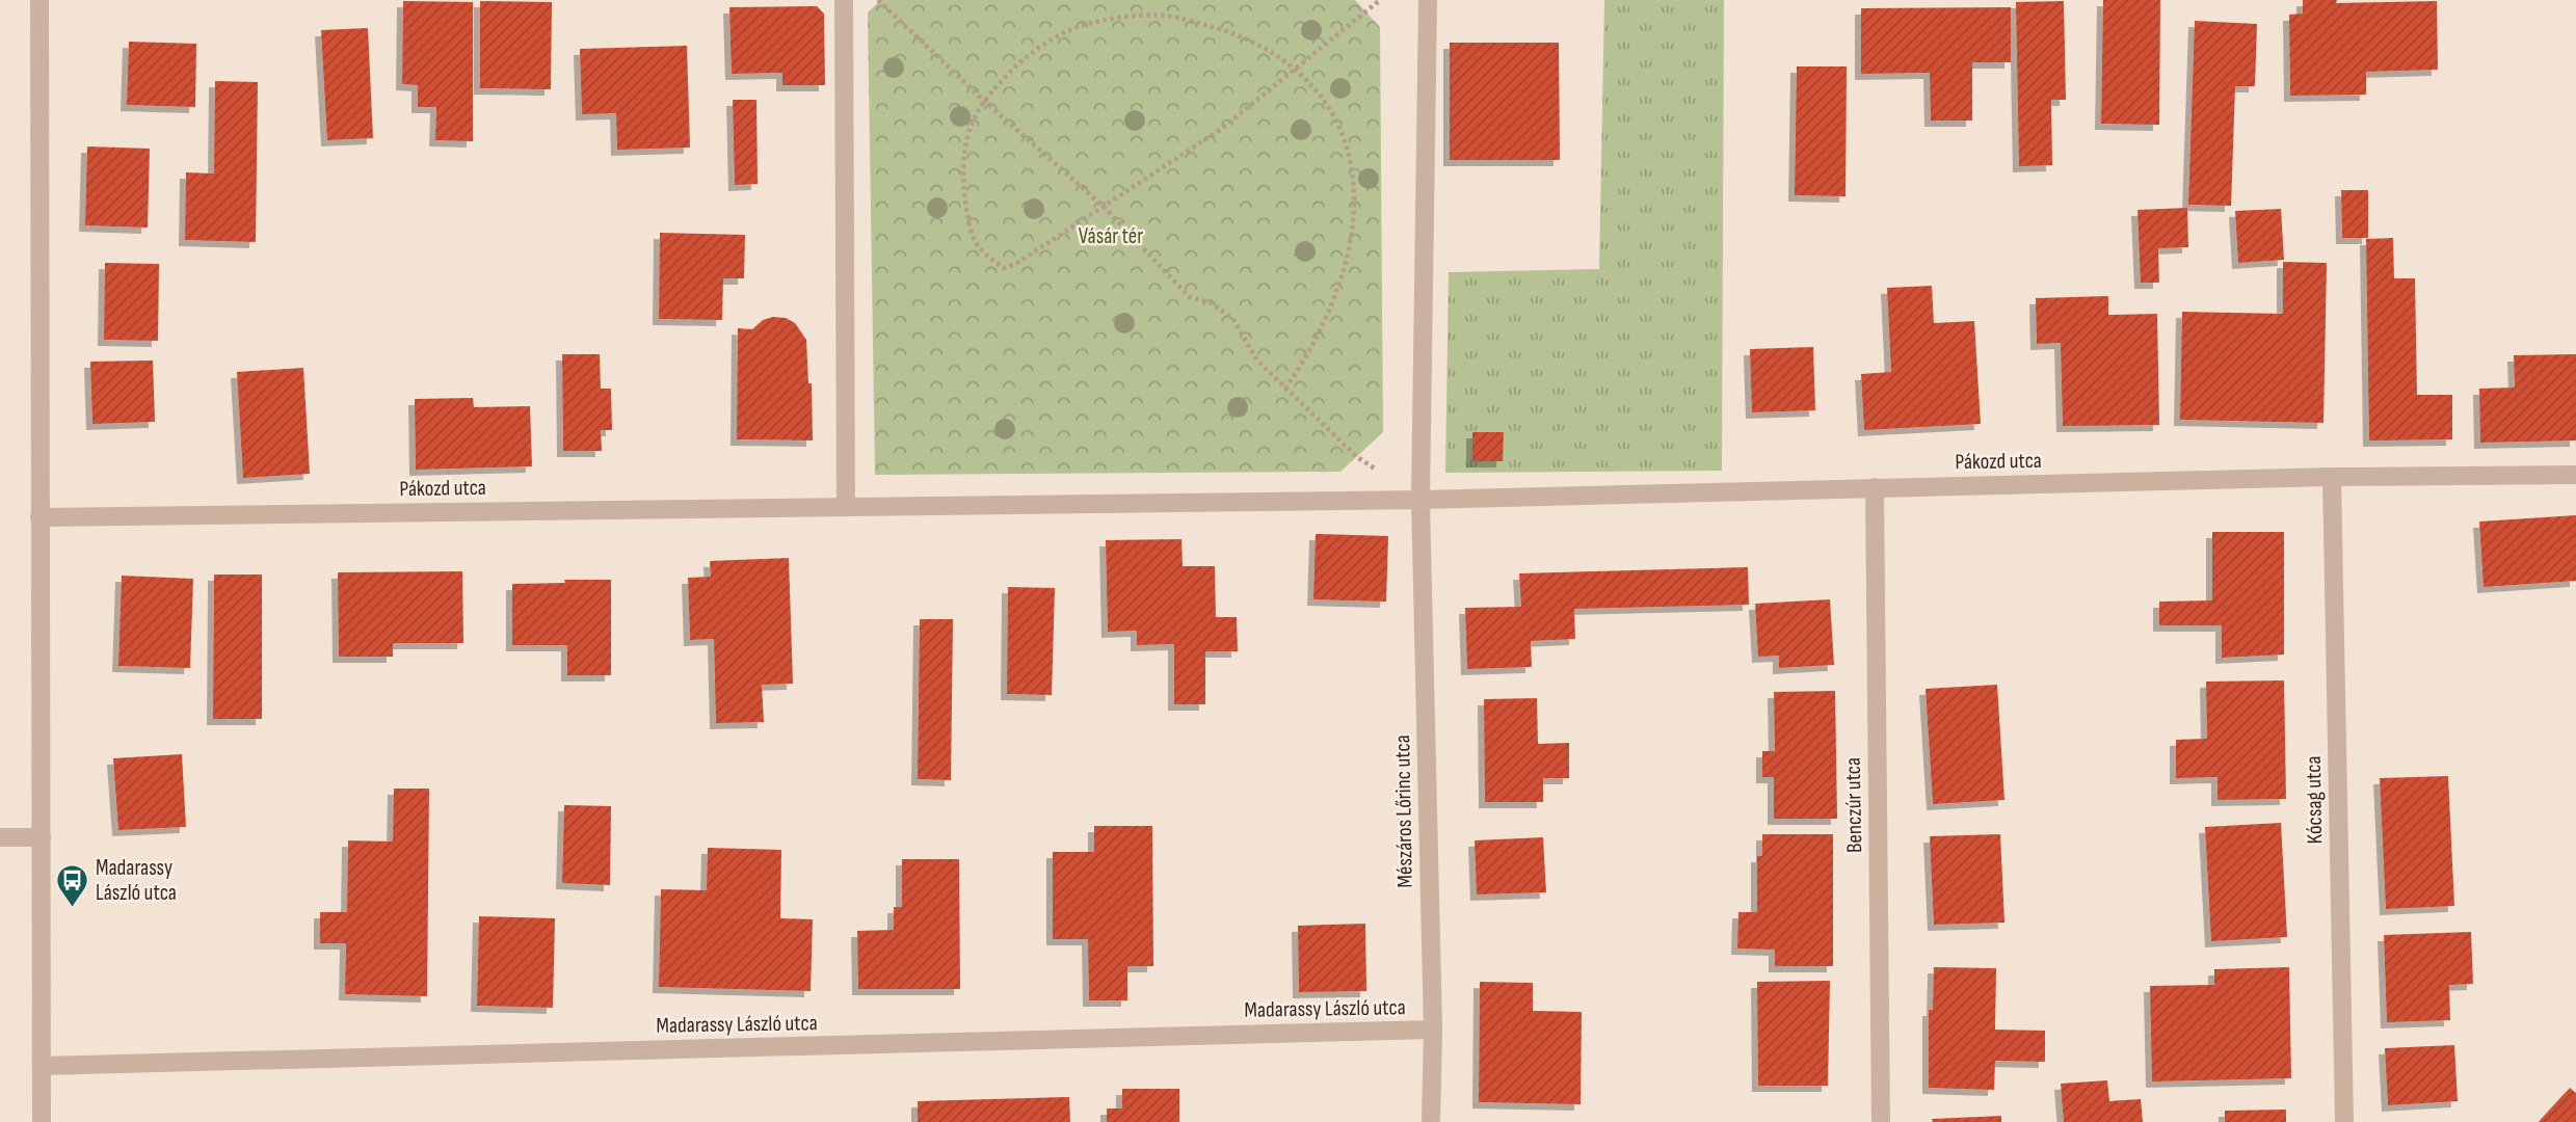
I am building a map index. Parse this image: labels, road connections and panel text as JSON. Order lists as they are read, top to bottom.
{
  "streets": {
    "street": [
      "Pákozd utca",
      "Kócsag utca",
      "Benczúr utca",
      "Mészáros Lőrinc utca",
      "Madarassy László utca"
    ]
  },
  "crossings": [
    ["Pákozd utca", "Kócsag utca"],
    ["Pákozd utca", "Benczúr utca"],
    ["Pákozd utca", "Mészáros Lőrinc utca"],
    ["Mészáros Lőrinc utca", "Madarassy László utca"]
  ],
  "parks": ["Vásár tér"],
  "places": {
    "bus stop": ["Madarassy László utca"]
  }
}
